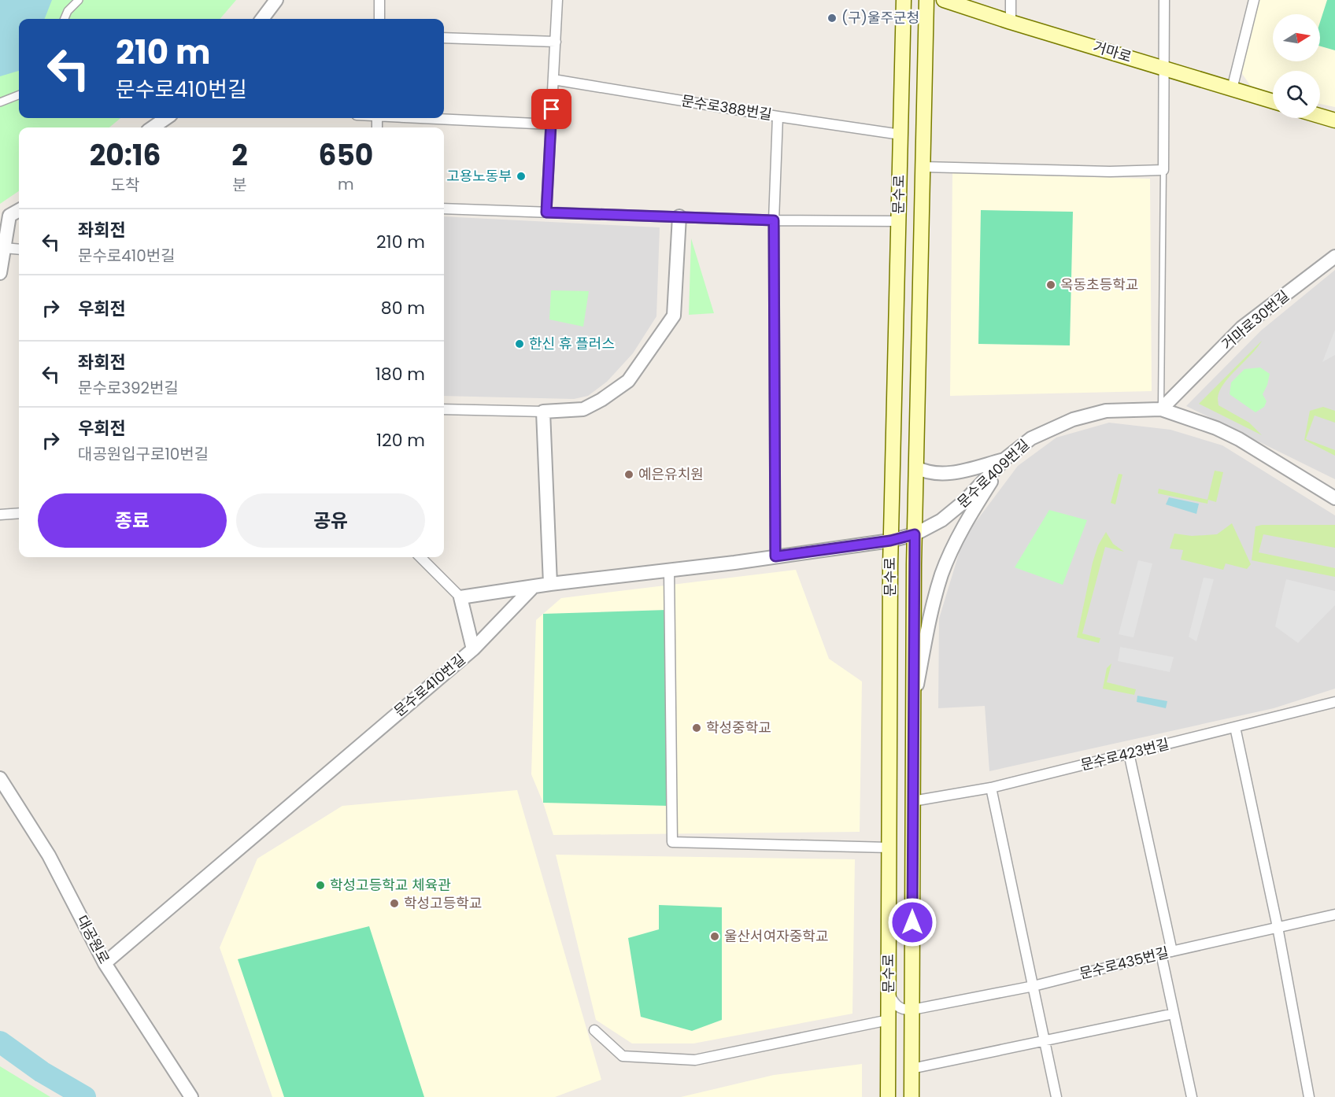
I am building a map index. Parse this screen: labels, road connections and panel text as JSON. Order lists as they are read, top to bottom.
{
  "streets": {
    "main road": ["거마로", "문수로"],
    "street": [
      "문수로388번길",
      "거마로30번길",
      "문수로409번길",
      "문수로410번길",
      "문수로423번길",
      "대공원로",
      "문수로435번길"
    ]
  },
  "crossings": [
    ["문수로388번길", "문수로"],
    ["문수로", "문수로409번길"],
    ["문수로", "문수로423번길"],
    ["문수로", "문수로435번길"],
    ["거마로30번길", "문수로409번길"],
    ["문수로410번길", "대공원로"]
  ],
  "places": [
    "(구)울주군청",
    "고용노동부",
    "옥동초등학교",
    "한신 휴 플러스",
    "예은유치원",
    "학성중학교",
    "학성고등학교 체육관",
    "학성고등학교",
    "울산서여자중학교"
  ],
  "north": "right",
  "page": {
    "turn": ["210 m", "문수로410번길"],
    "eta": [
      "20:16",
      "도착",
      "2",
      "분",
      "650",
      "m"
    ],
    "list": [
      {
        "name": "좌회전",
        "note": "문수로410번길",
        "value": "210 m"
      },
      {
        "name": "우회전",
        "value": "80 m"
      },
      {
        "name": "좌회전",
        "note": "문수로392번길",
        "value": "180 m"
      },
      {
        "name": "우회전",
        "note": "대공원입구로10번길",
        "value": "120 m"
      }
    ],
    "buttons": ["종료", "공유"]
  }
}
